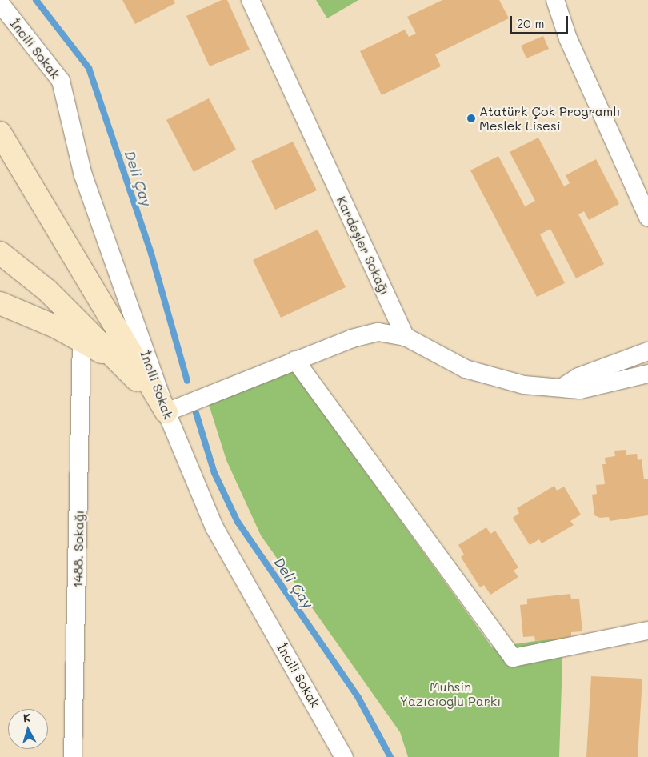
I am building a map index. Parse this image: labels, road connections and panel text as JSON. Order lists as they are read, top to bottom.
{
  "streets": {
    "street": ["İncili Sokak", "Kardeşler Sokağı", "1488. Sokağı"]
  },
  "water": ["Deli Çay"],
  "parks": ["Muhsin Yazıcıoglu Parkı"],
  "places": ["Atatürk Çok Programlı Meslek Lisesi"],
  "scale_bar": "20 m",
  "north": "top"
}
